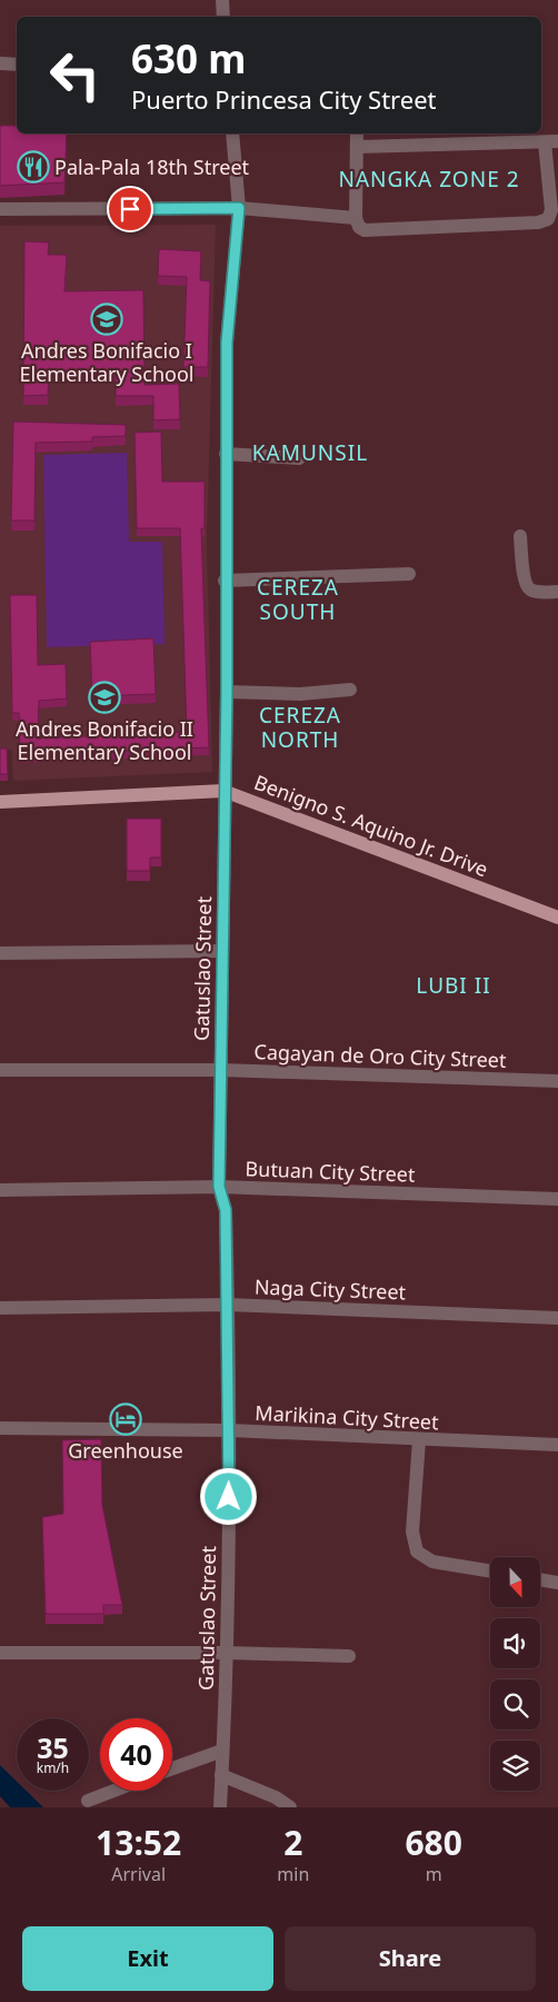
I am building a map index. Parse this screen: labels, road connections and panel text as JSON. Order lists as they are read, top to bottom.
{
  "streets": {
    "main road": ["Benigno S. Aquino Jr. Drive"],
    "street": [
      "Gatuslao Street",
      "Cagayan de Oro City Street",
      "Butuan City Street",
      "Naga City Street",
      "Marikina City Street"
    ]
  },
  "crossings": [
    ["Benigno S. Aquino Jr. Drive", "Gatuslao Street"],
    ["Gatuslao Street", "Cagayan de Oro City Street"],
    ["Gatuslao Street", "Butuan City Street"],
    ["Gatuslao Street", "Naga City Street"],
    ["Gatuslao Street", "Marikina City Street"]
  ],
  "districts": [
    "NANGKA ZONE 2",
    "KAMUNSIL",
    "CEREZA SOUTH",
    "CEREZA NORTH",
    "LUBI II"
  ],
  "places": {
    "restaurant": ["Pala-Pala 18th Street"],
    "school or university": ["Andres Bonifacio I Elementary School", "Andres Bonifacio II Elementary School"],
    "hotel": ["Greenhouse"]
  },
  "north": "bottom",
  "page": {
    "turn": ["630 m", "Puerto Princesa City Street"],
    "speed": "35 km/h",
    "limit": "40",
    "eta": [
      "13:52",
      "Arrival",
      "2",
      "min",
      "680",
      "m"
    ],
    "buttons": ["Exit", "Share"]
  }
}
